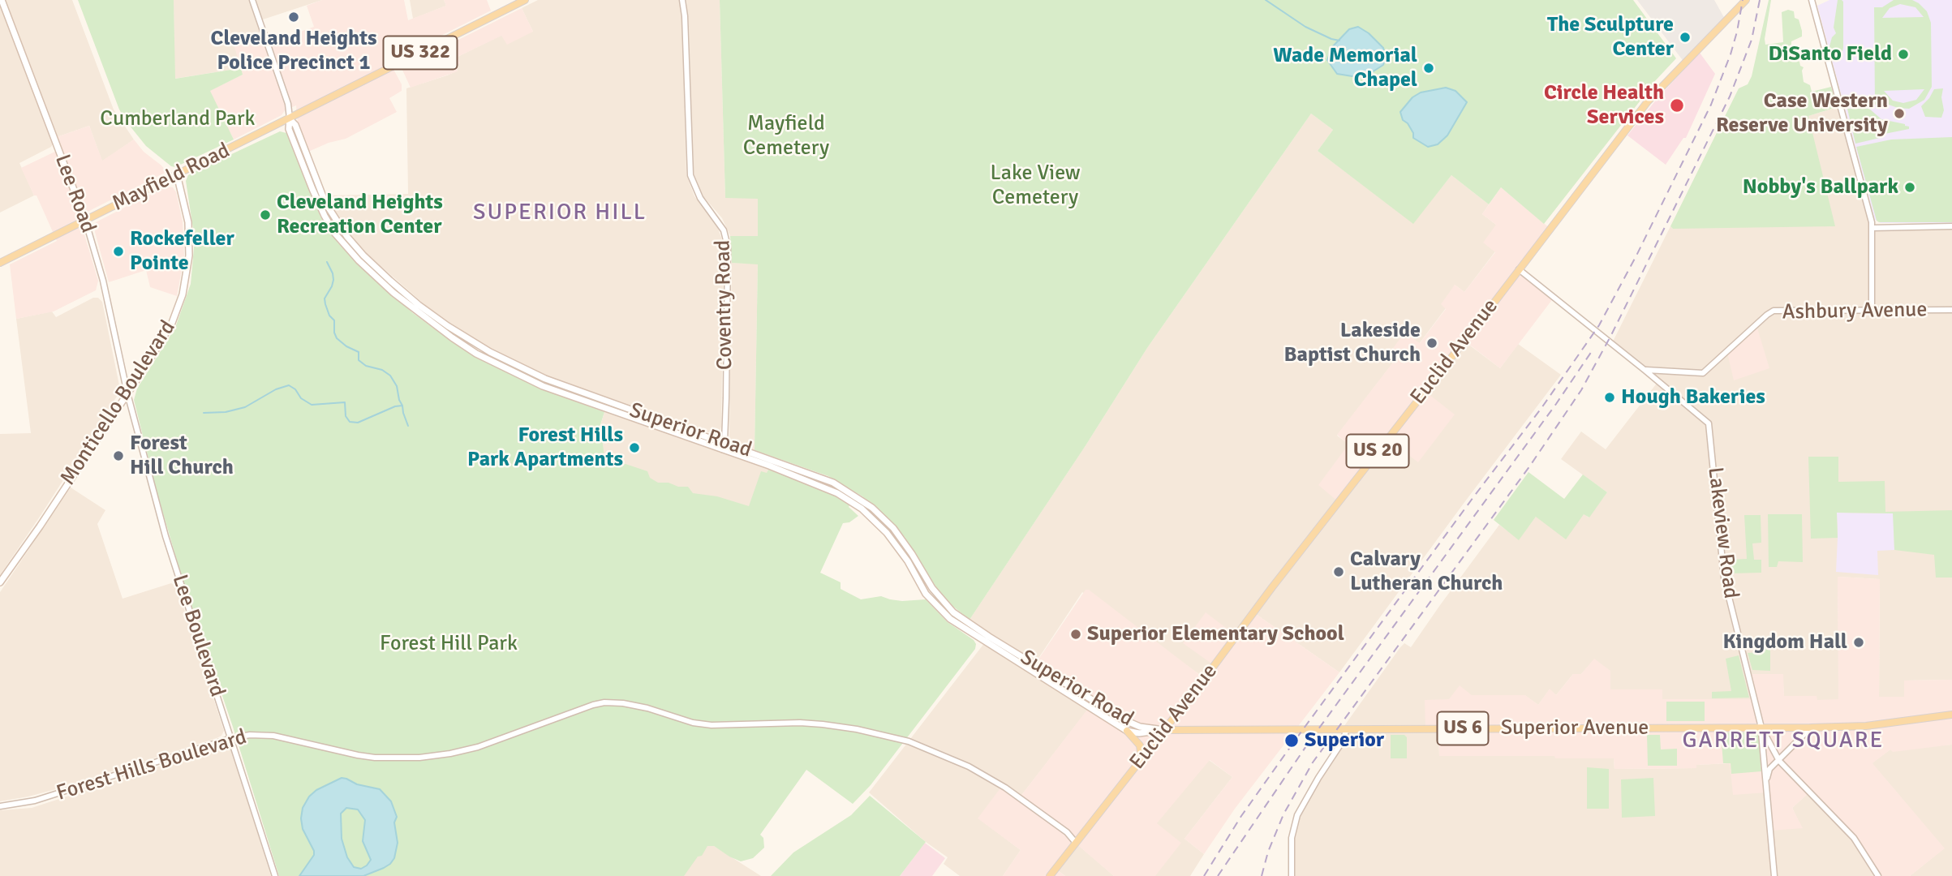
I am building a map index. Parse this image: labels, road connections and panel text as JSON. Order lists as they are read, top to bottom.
{
  "streets": {
    "main road": [
      "US 322",
      "Mayfield Road",
      "Lee Road",
      "Euclid Avenue",
      "Monticello Boulevard",
      "Superior Road",
      "US 20",
      "US 6",
      "Superior Avenue"
    ],
    "street": [
      "Coventry Road",
      "Ashbury Avenue",
      "Lakeview Road",
      "Lee Boulevard",
      "Forest Hills Boulevard"
    ]
  },
  "crossings": [
    ["Mayfield Road", "Lee Road"],
    ["Mayfield Road", "Monticello Boulevard"],
    ["Mayfield Road", "Superior Road"],
    ["Lee Road", "Monticello Boulevard"],
    ["Lee Road", "Lee Boulevard"],
    ["Coventry Road", "Superior Road"],
    ["Ashbury Avenue", "Lakeview Road"],
    ["Euclid Avenue", "Superior Road"],
    ["Euclid Avenue", "Lakeview Road"],
    ["Euclid Avenue", "Superior Avenue"],
    ["Euclid Avenue", "Forest Hills Boulevard"],
    ["Monticello Boulevard", "Lee Boulevard"],
    ["Superior Road", "Superior Avenue"],
    ["Lakeview Road", "Superior Avenue"],
    ["Lee Boulevard", "Forest Hills Boulevard"]
  ],
  "districts": ["SUPERIOR HILL", "GARRETT SQUARE"],
  "parks": [
    "Cumberland Park",
    "Mayfield Cemetery",
    "Lake View Cemetery",
    "Forest Hill Park"
  ],
  "places": [
    "Cleveland Heights Police Precinct 1",
    "The Sculpture Center",
    "DiSanto Field",
    "Wade Memorial Chapel",
    "Circle Health Services",
    "Case Western Reserve University",
    "Nobby's Ballpark",
    "Cleveland Heights Recreation Center",
    "Rockefeller Pointe",
    "Lakeside Baptist Church",
    "Hough Bakeries",
    "Forest Hills Park Apartments",
    "Forest Hill Church",
    "Calvary Lutheran Church",
    "Superior Elementary School",
    "Kingdom Hall",
    "Superior"
  ]
}
